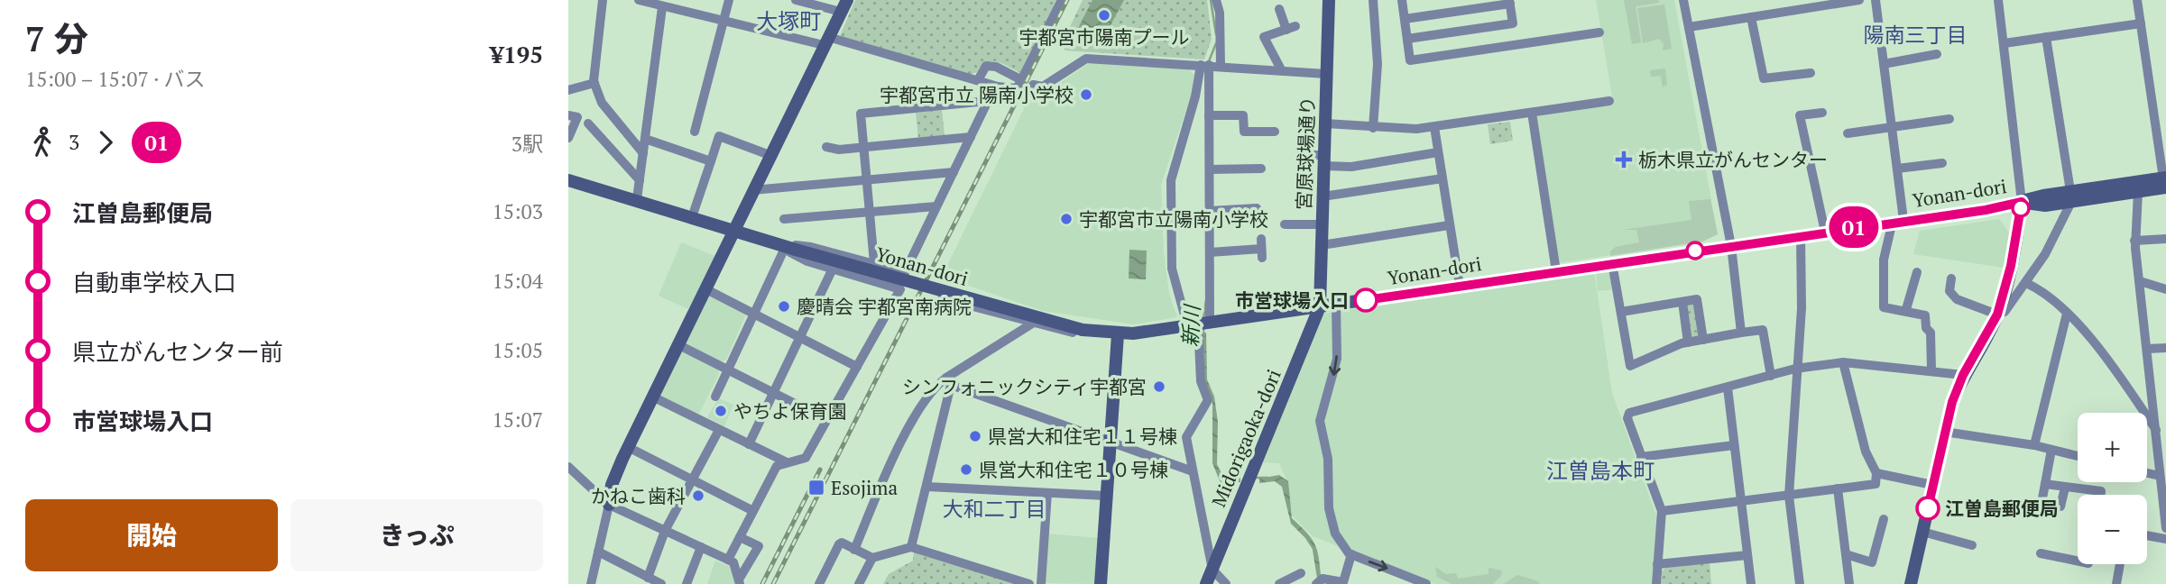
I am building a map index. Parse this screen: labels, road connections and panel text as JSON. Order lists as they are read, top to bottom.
{
  "streets": {
    "street": ["宮原球場通り", "Yonan-dori", "Midorigaoka-dori"]
  },
  "crossings": [
    ["宮原球場通り", "Yonan-dori"],
    ["宮原球場通り", "Midorigaoka-dori"],
    ["Yonan-dori", "Midorigaoka-dori"]
  ],
  "districts": [
    "大塚町",
    "陽南三丁目",
    "江曽島本町",
    "大和二丁目"
  ],
  "water": ["新川"],
  "places": {
    "other": [
      "宇都宮市陽南プール",
      "宇都宮市立 陽南小学校",
      "宇都宮市立陽南小学校",
      "市営球場入口",
      "慶晴会 宇都宮南病院",
      "シンフォニックシティ宇都宮",
      "やちよ保育園",
      "県営大和住宅１１号棟",
      "県営大和住宅１０号棟",
      "かねこ歯科",
      "江曽島郵便局"
    ],
    "health": ["栃木県立がんセンター"],
    "transit": ["Esojima"]
  },
  "lines": ["bus line 01"],
  "page": {
    "heading": ["7 分", "15:00 – 15:07 · バス", "¥195"],
    "on_map": "01",
    "legs": ["3", "01", "3駅"],
    "list": [
      {
        "name": "江曽島郵便局",
        "value": "15:03"
      },
      {
        "name": "自動車学校入口",
        "value": "15:04"
      },
      {
        "name": "県立がんセンター前",
        "value": "15:05"
      },
      {
        "name": "市営球場入口",
        "value": "15:07"
      }
    ],
    "map_buttons": ["+", "−"],
    "buttons": ["開始", "きっぷ"]
  }
}
